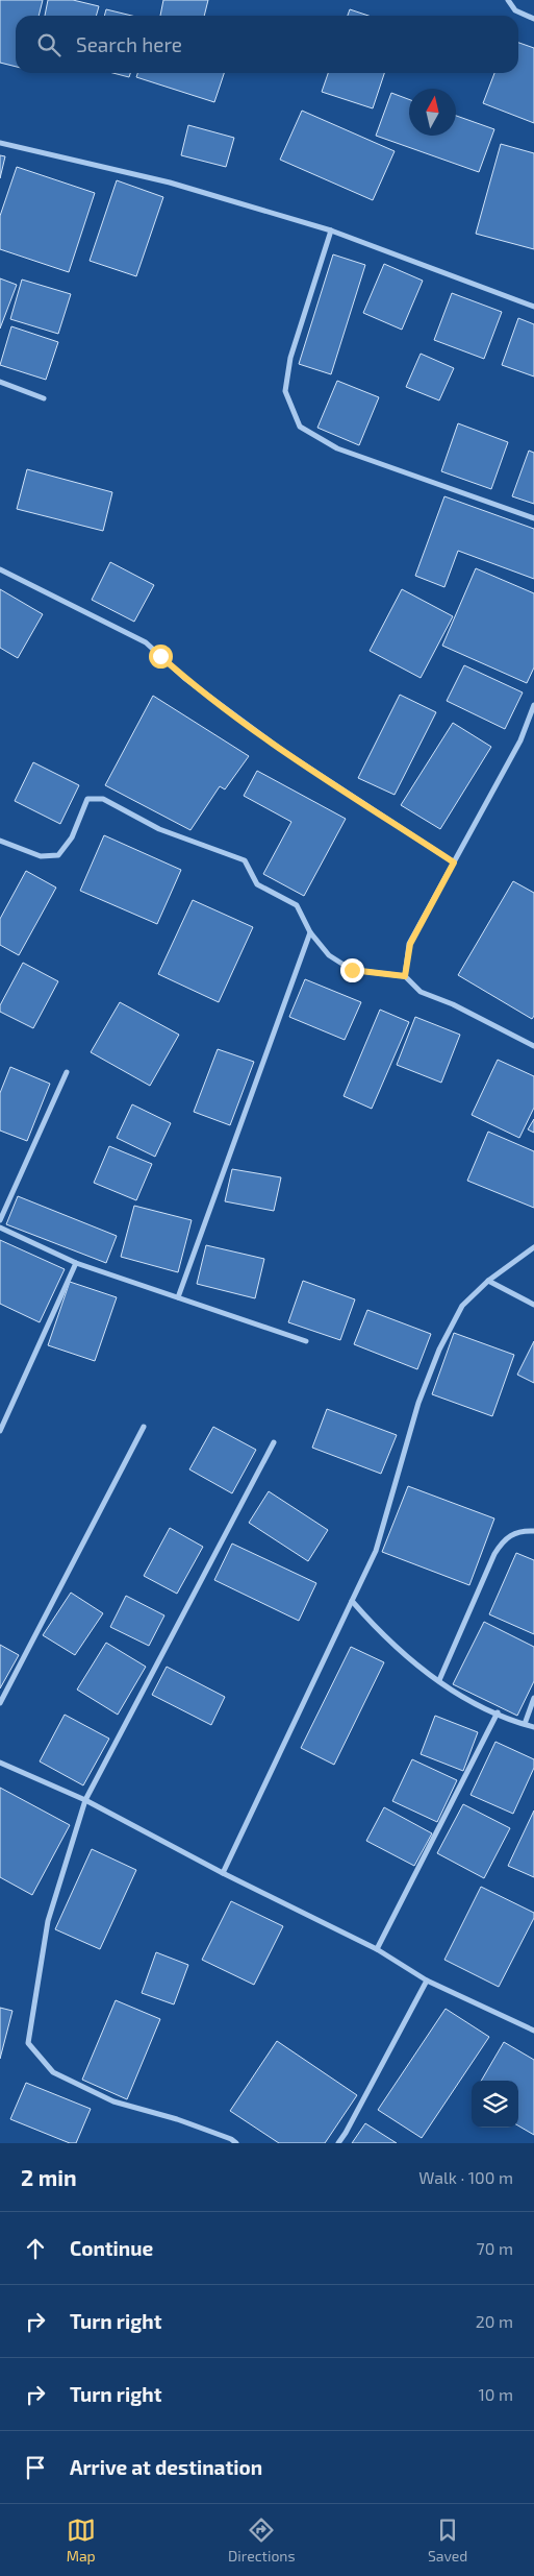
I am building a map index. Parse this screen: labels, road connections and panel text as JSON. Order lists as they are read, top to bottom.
{
  "north": "top",
  "page": {
    "search": "Search here",
    "heading": ["2 min", "Walk · 100 m"],
    "list": [
      ["Continue", "70 m"],
      ["Turn right", "20 m"],
      ["Turn right", "10 m"],
      "Arrive at destination"
    ],
    "nav": ["Map", "Directions", "Saved"]
  }
}
